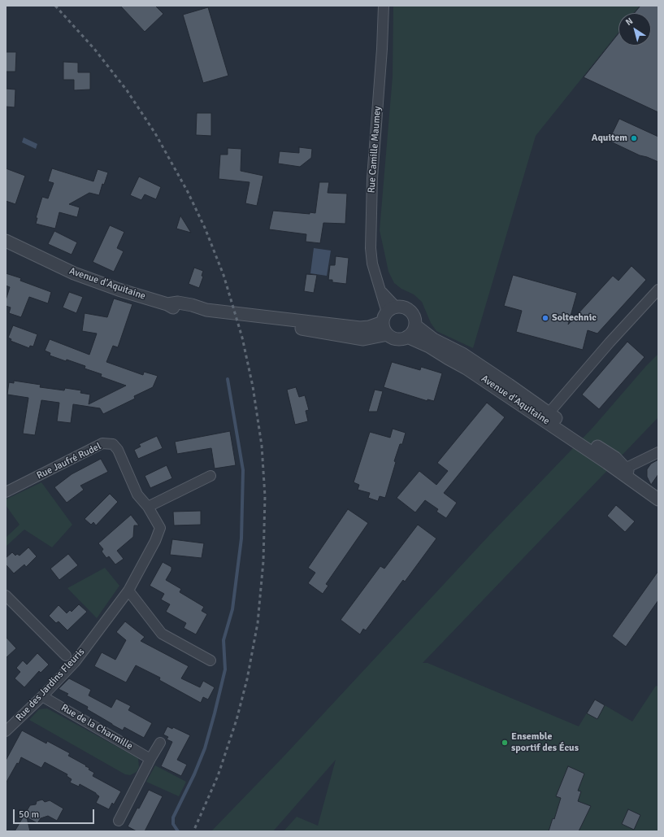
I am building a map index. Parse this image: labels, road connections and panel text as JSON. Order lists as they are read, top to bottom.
{
  "streets": {
    "street": [
      "Rue Camille Maumey",
      "Avenue d'Aquitaine",
      "Rue Jaufré Rudel",
      "Rue des Jardins Fleuris",
      "Rue de la Charmille"
    ]
  },
  "crossings": [
    ["Rue Camille Maumey", "Avenue d'Aquitaine"],
    ["Rue Jaufré Rudel", "Rue des Jardins Fleuris"],
    ["Rue des Jardins Fleuris", "Rue de la Charmille"]
  ],
  "places": ["Aquitem", "Soltechnic", "Ensemble sportif des Écus"],
  "scale_bar": "50 m",
  "north": "top left"
}
